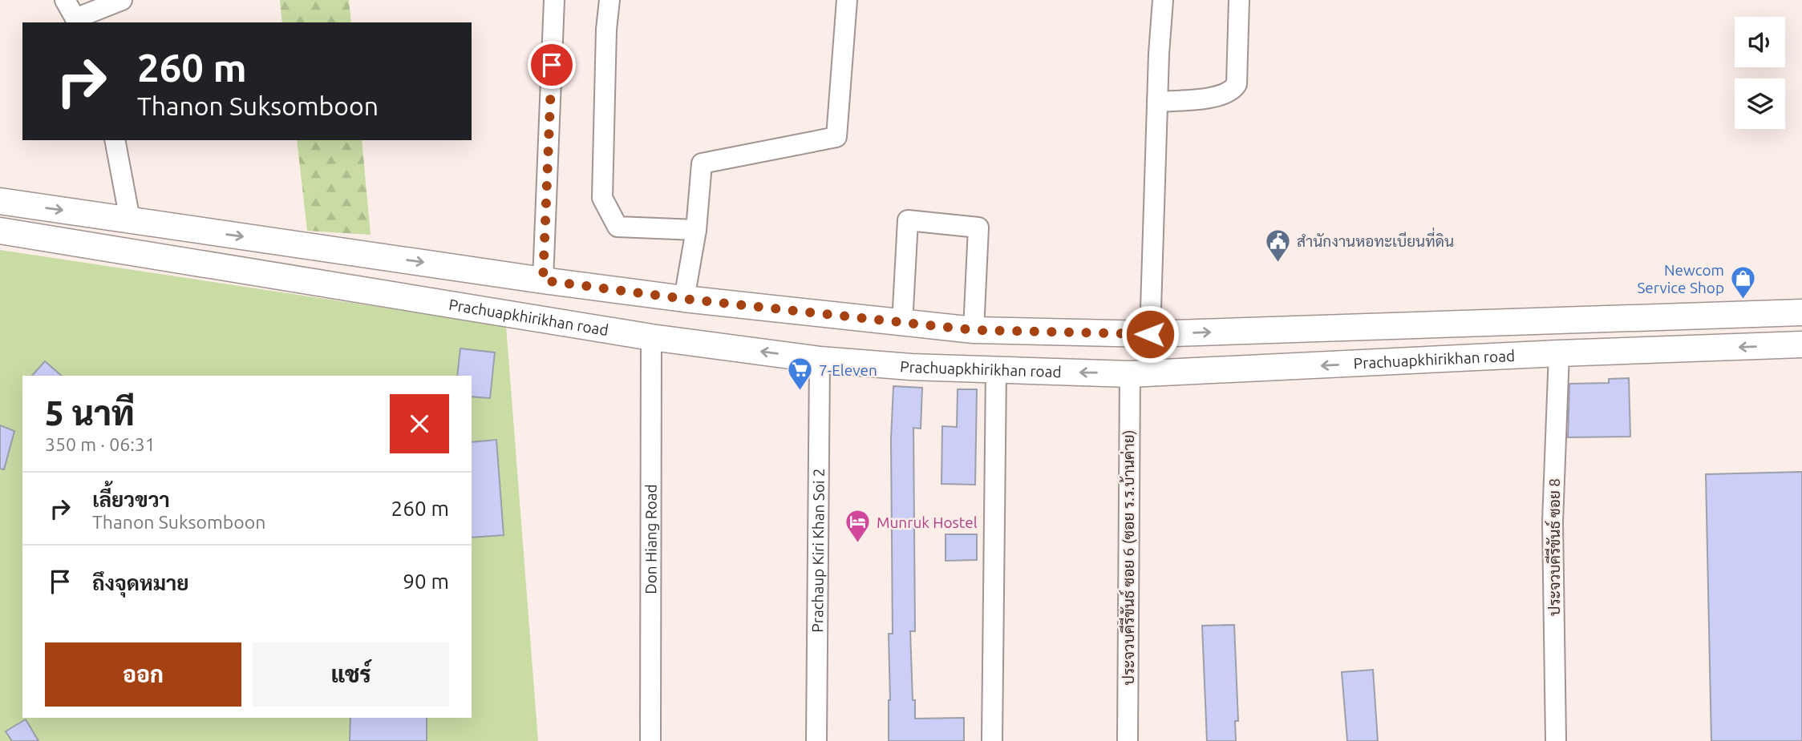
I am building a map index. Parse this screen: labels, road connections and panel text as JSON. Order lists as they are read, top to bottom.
{
  "streets": {
    "main road": ["Prachuapkhirikhan road"],
    "street": [
      "Don Hiang Road",
      "ประจวบคีรีขันธ์ ซอย 8",
      "Prachaup Kiri Khan Soi 2",
      "ประจวบคีรีขันธ์ ซอย 6 (ซอย ร.ร.บ้านค่าย)"
    ]
  },
  "crossings": [
    ["Prachuapkhirikhan road", "Don Hiang Road"],
    ["Prachuapkhirikhan road", "ประจวบคีรีขันธ์ ซอย 8"],
    ["Prachuapkhirikhan road", "Prachaup Kiri Khan Soi 2"],
    ["Prachuapkhirikhan road", "ประจวบคีรีขันธ์ ซอย 6 (ซอย ร.ร.บ้านค่าย)"]
  ],
  "places": {
    "public building": ["สำนักงานหอทะเบียนที่ดิน"],
    "shop": ["Newcom Service Shop"],
    "supermarket": ["7-Eleven"],
    "hotel": ["Munruk Hostel"]
  },
  "page": {
    "turn": ["260 m", "Thanon Suksomboon"],
    "heading": ["5 นาที", "350 m · 06:31"],
    "list": [
      {
        "name": "เลี้ยวขวา",
        "note": "Thanon Suksomboon",
        "value": "260 m"
      },
      {
        "name": "ถึงจุดหมาย",
        "value": "90 m"
      }
    ],
    "buttons": ["ออก", "แชร์"]
  }
}
